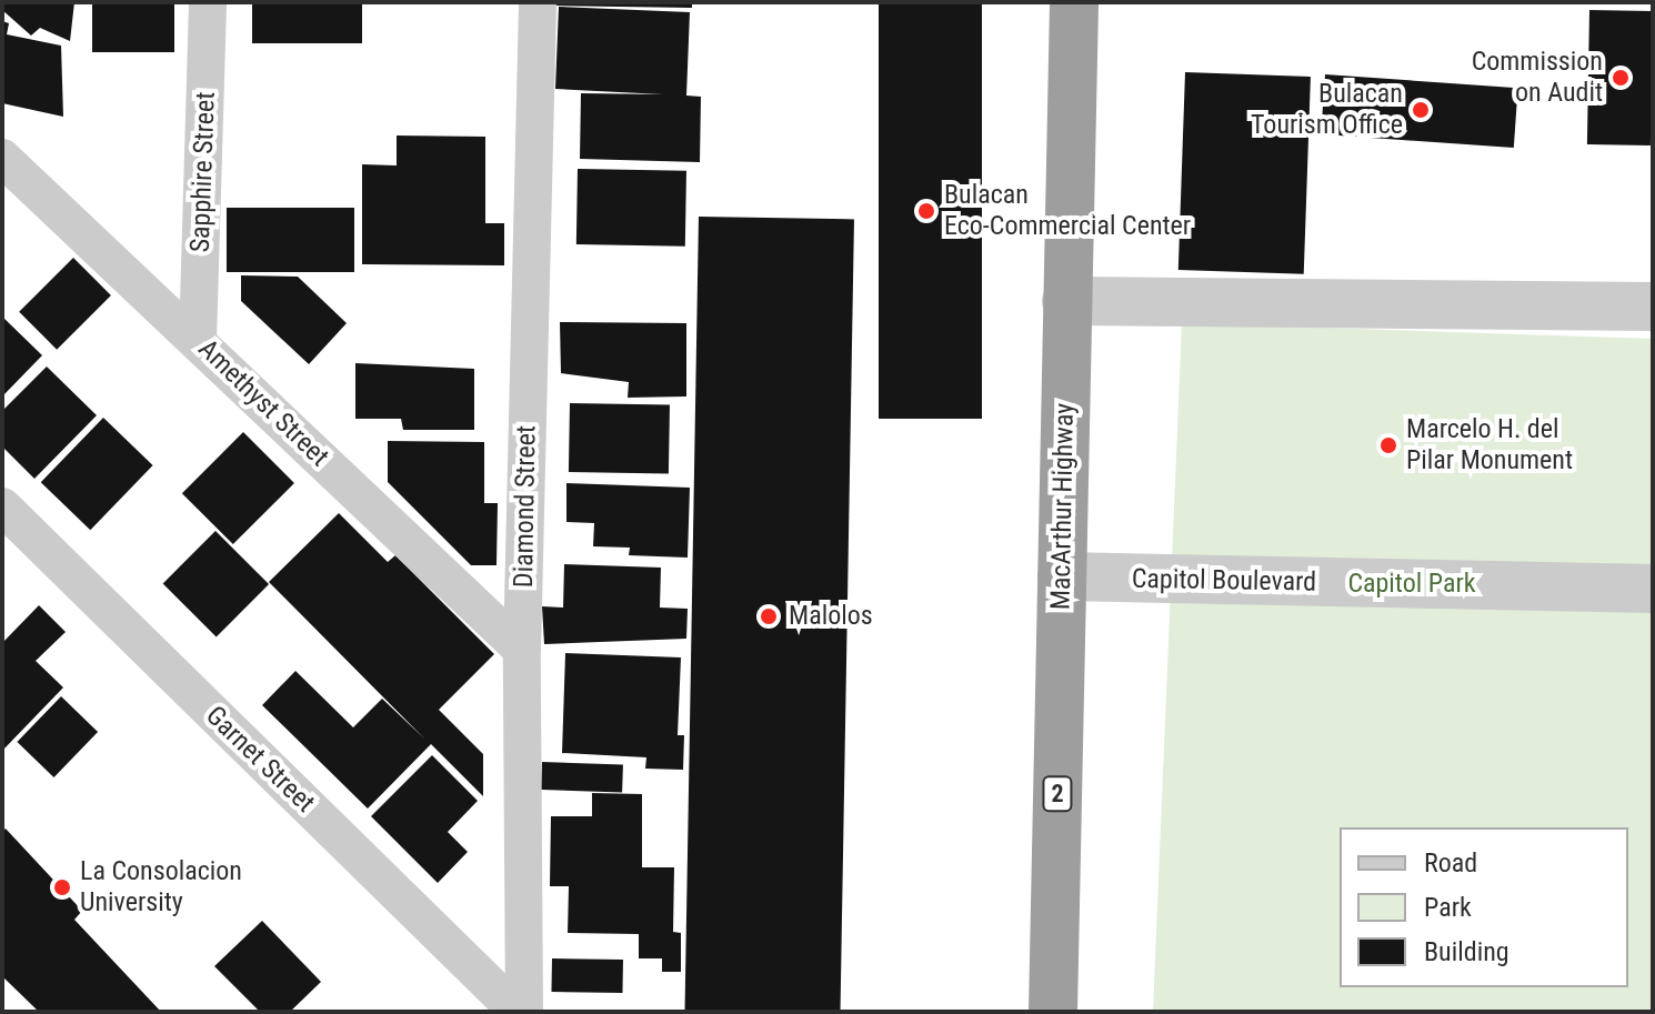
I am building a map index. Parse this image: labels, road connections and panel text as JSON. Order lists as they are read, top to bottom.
{
  "streets": {
    "highway": ["MacArthur Highway", "2"],
    "street": [
      "Sapphire Street",
      "Amethyst Street",
      "Diamond Street",
      "Capitol Boulevard",
      "Garnet Street"
    ]
  },
  "crossings": [
    ["Sapphire Street", "Amethyst Street"],
    ["Amethyst Street", "Diamond Street"],
    ["Diamond Street", "Garnet Street"],
    ["MacArthur Highway", "Capitol Boulevard"]
  ],
  "parks": ["Capitol Park"],
  "places": [
    "Commission on Audit",
    "Bulacan Tourism Office",
    "Bulacan Eco-Commercial Center",
    "Marcelo H. del Pilar Monument",
    "Malolos",
    "La Consolacion University"
  ],
  "legend": ["Road", "Park", "Building"]
}
